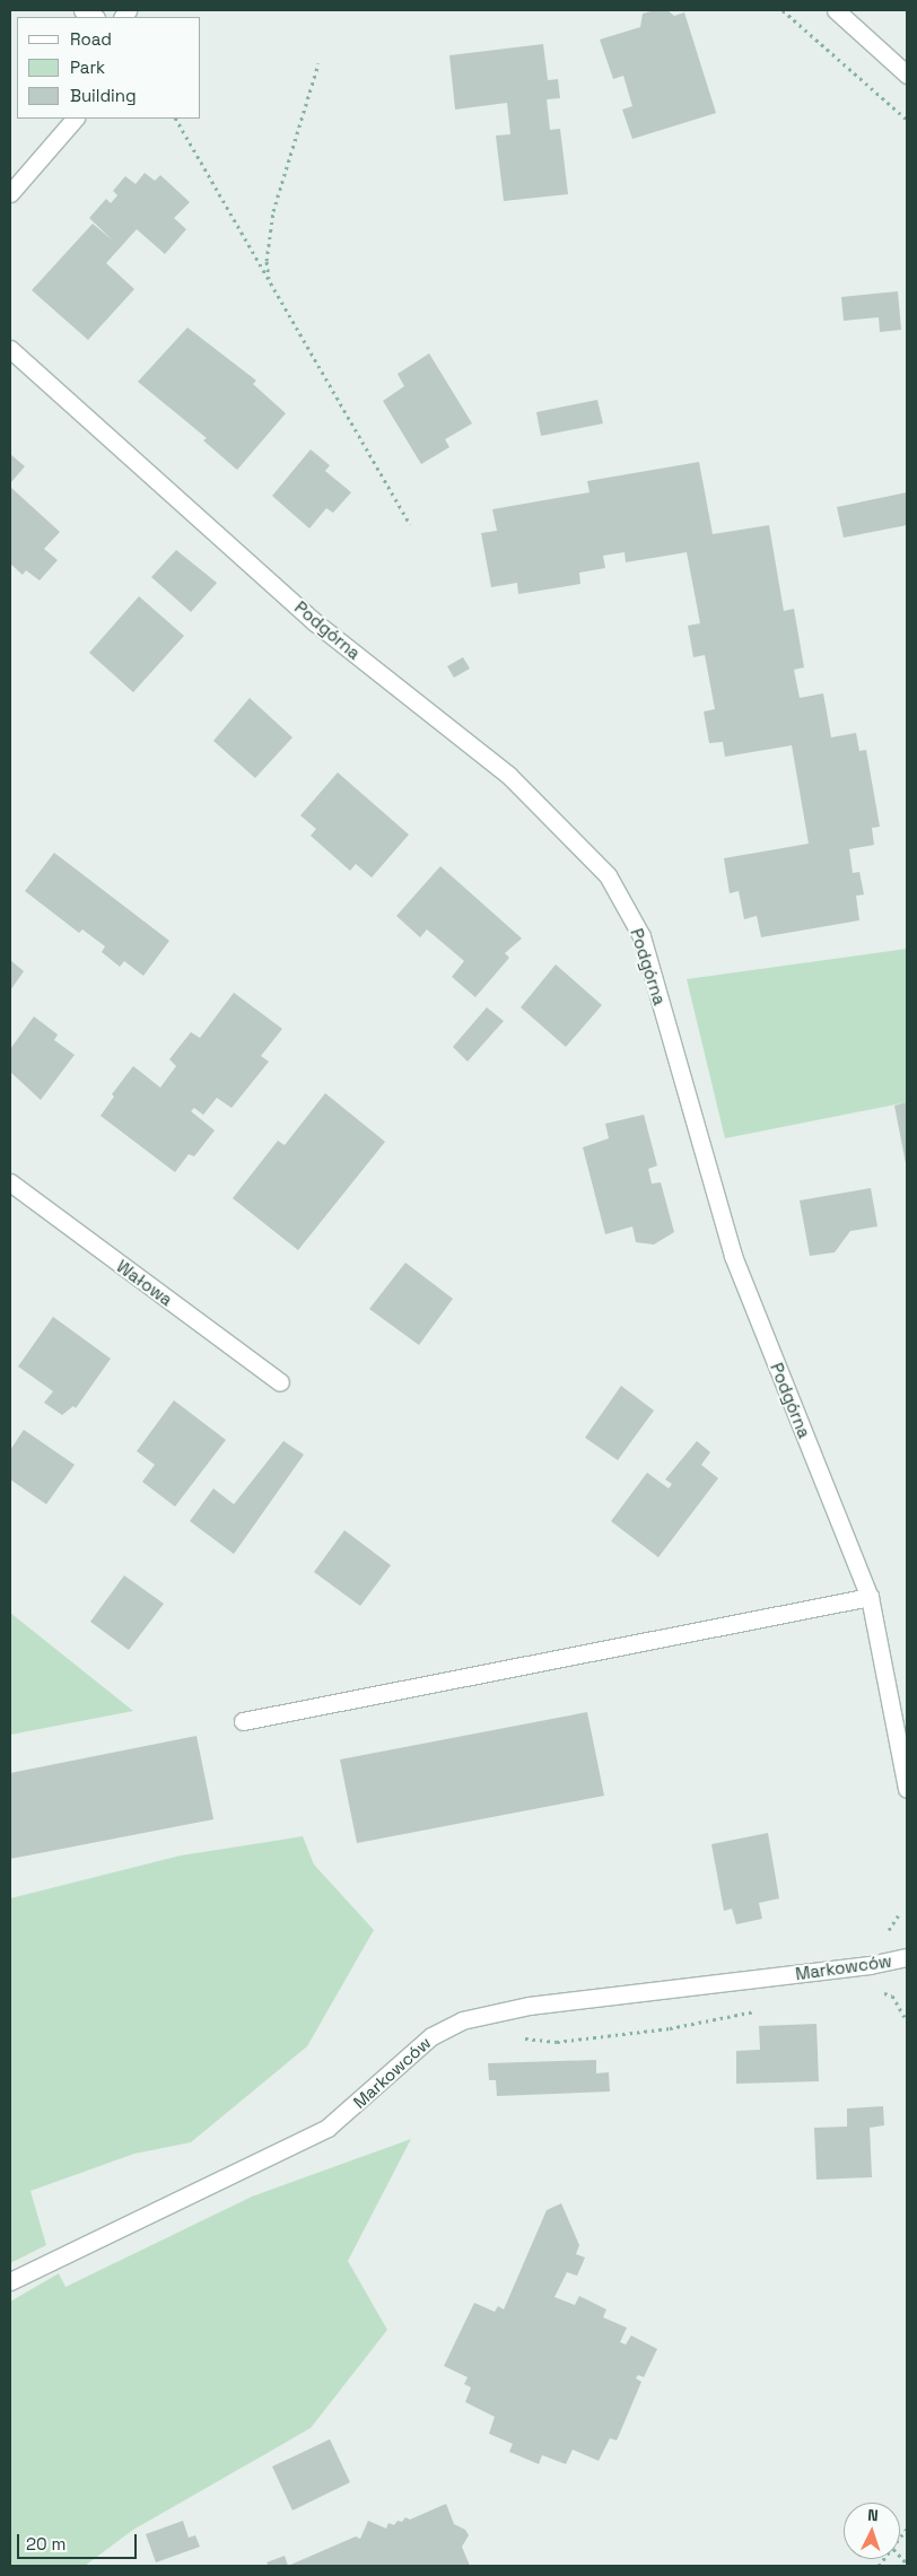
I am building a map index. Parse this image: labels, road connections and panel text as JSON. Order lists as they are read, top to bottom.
{
  "streets": {
    "street": ["Podgórna", "Wałowa", "Markowców"]
  },
  "legend": ["Road", "Park", "Building"],
  "scale_bar": "20 m",
  "north": "top"
}
